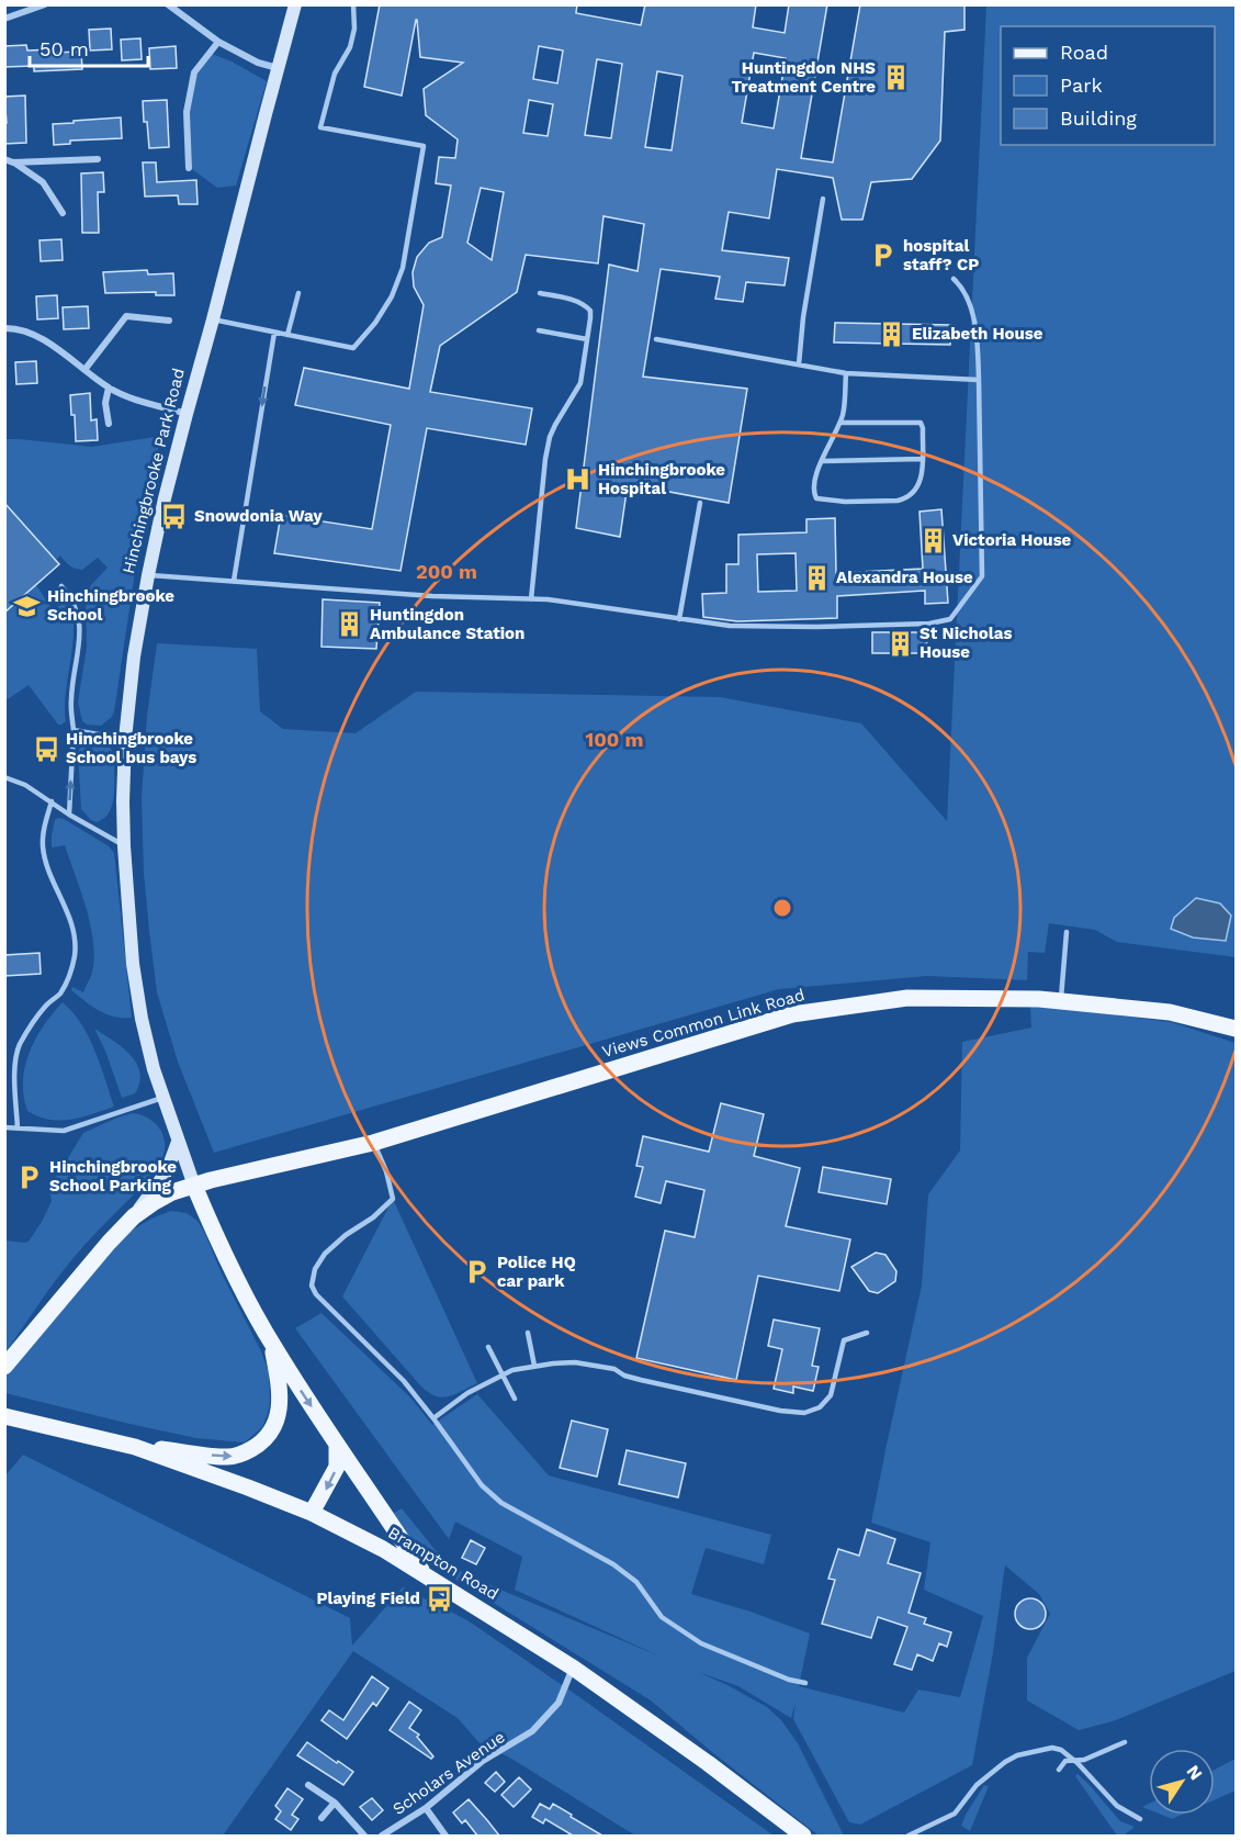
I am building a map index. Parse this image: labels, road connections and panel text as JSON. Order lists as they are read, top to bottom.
{
  "streets": {
    "main road": ["Hinchingbrooke Park Road", "Views Common Link Road", "Brampton Road"],
    "street": ["Scholars Avenue"]
  },
  "crossings": [
    ["Hinchingbrooke Park Road", "Views Common Link Road"],
    ["Brampton Road", "Scholars Avenue"]
  ],
  "places": {
    "building": [
      "Huntingdon NHS Treatment Centre",
      "Elizabeth House",
      "Victoria House",
      "Alexandra House",
      "Huntingdon Ambulance Station",
      "St Nicholas House"
    ],
    "parking": ["hospital staff? CP", "Hinchingbrooke School Parking", "Police HQ car park"],
    "hospital": ["Hinchingbrooke Hospital"],
    "bus stop": ["Snowdonia Way", "Hinchingbrooke School bus bays", "Playing Field"],
    "school or university": ["Hinchingbrooke School"]
  },
  "legend": ["Road", "Park", "Building"],
  "scale_bar": "50 m",
  "north": "top right",
  "rings": ["200 m", "100 m"]
}
